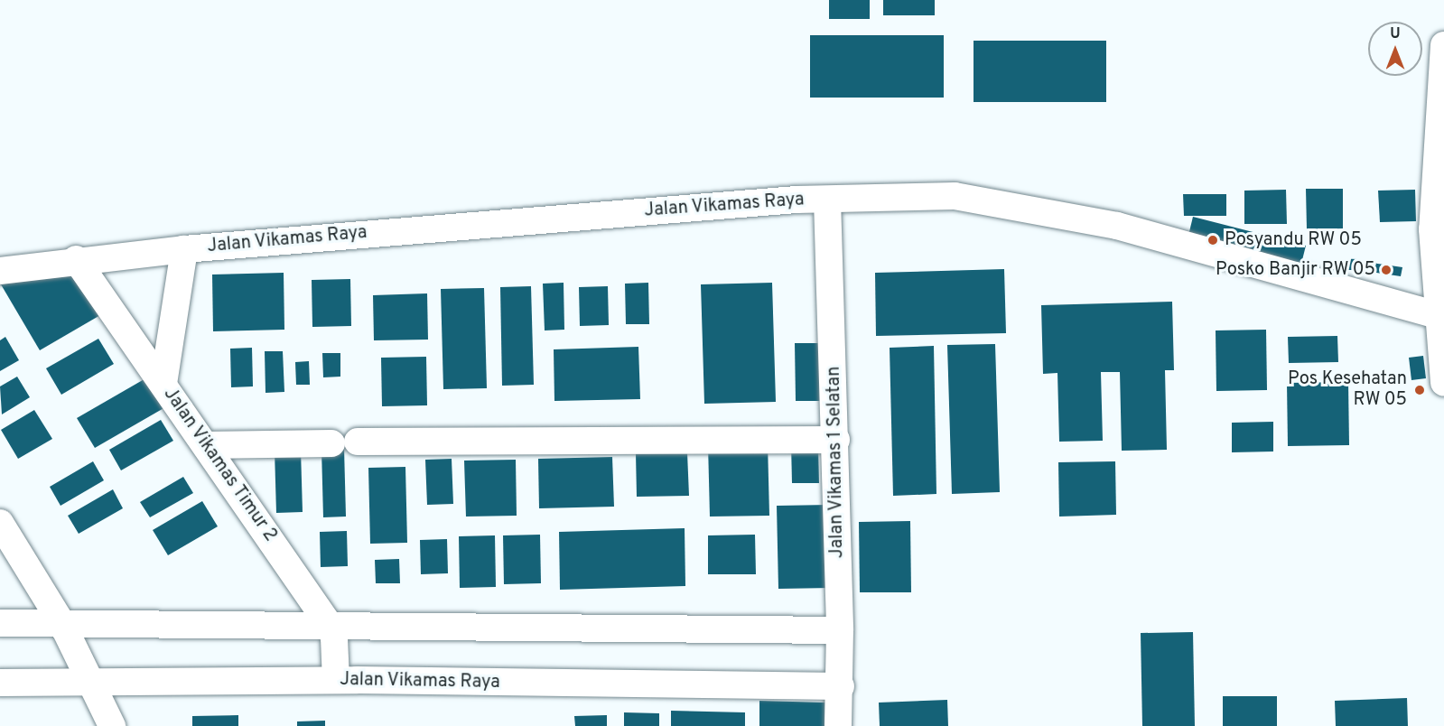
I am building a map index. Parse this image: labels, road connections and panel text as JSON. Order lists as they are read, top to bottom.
{
  "streets": {
    "street": ["Jalan Vikamas Raya", "Jalan Vikamas 1 Selatan", "Jalan Vikamas Timur 2"]
  },
  "crossings": [
    ["Jalan Vikamas Raya", "Jalan Vikamas 1 Selatan"],
    ["Jalan Vikamas Raya", "Jalan Vikamas Timur 2"]
  ],
  "places": ["Posyandu RW 05", "Posko Banjir RW 05", "Pos Kesehatan RW 05"],
  "north": "top"
}
